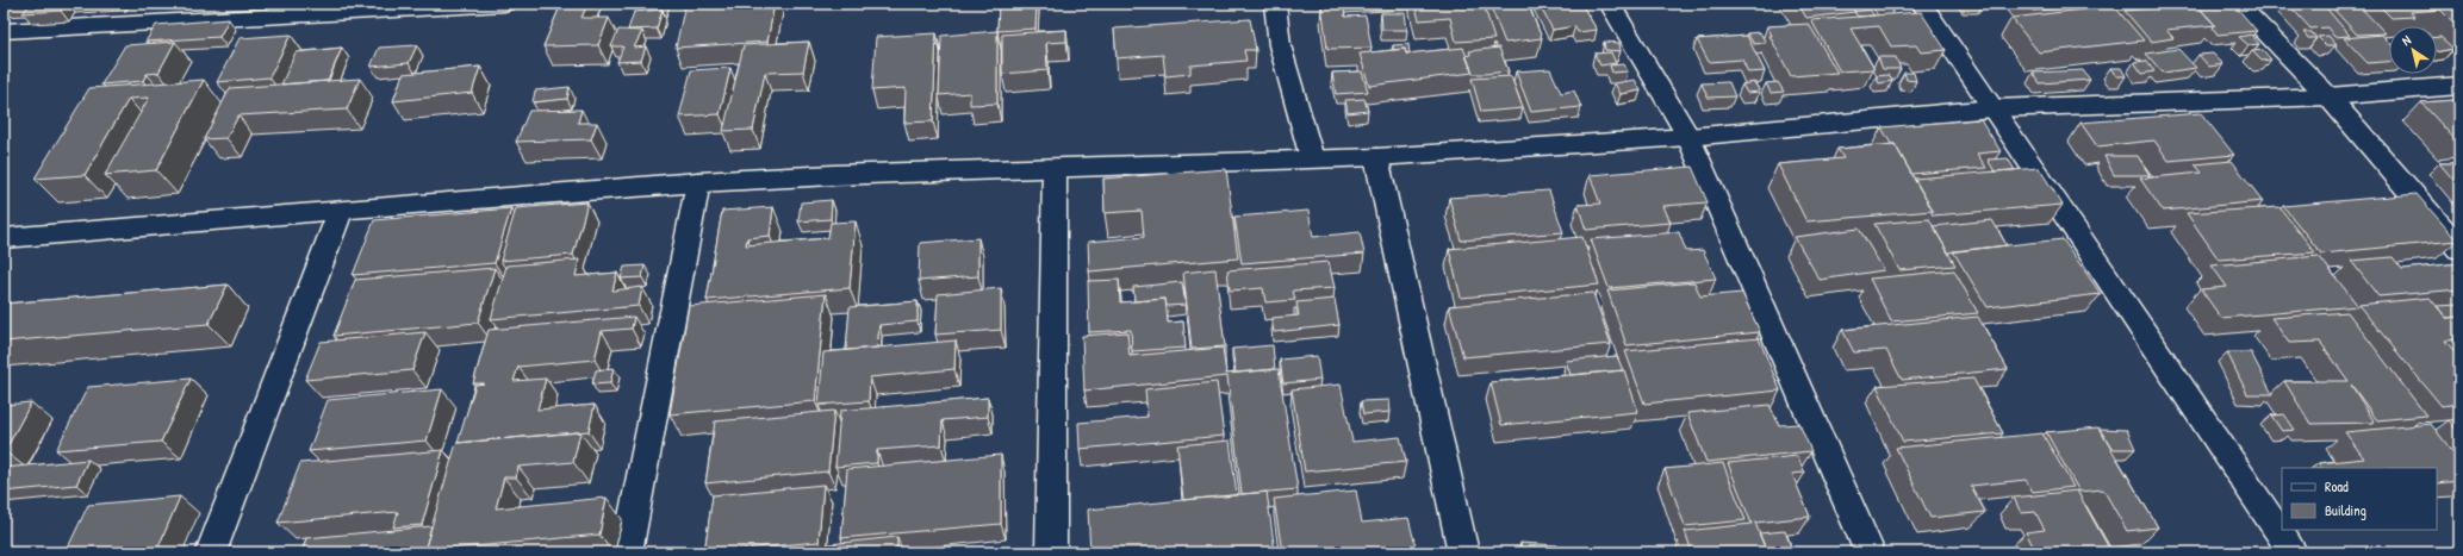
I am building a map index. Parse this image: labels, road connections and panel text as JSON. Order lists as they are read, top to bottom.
{
  "legend": ["Road", "Building"],
  "north": "top left"
}
